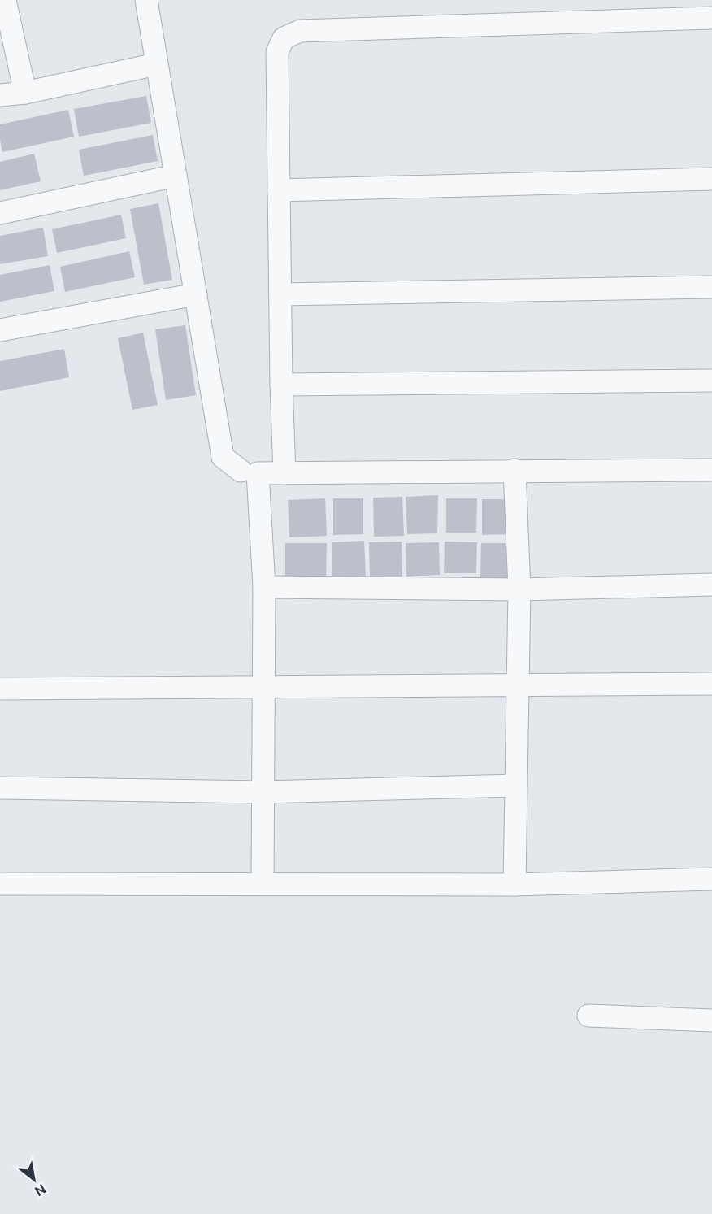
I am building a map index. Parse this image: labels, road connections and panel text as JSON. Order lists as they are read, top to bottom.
{
  "north": "bottom right"
}
